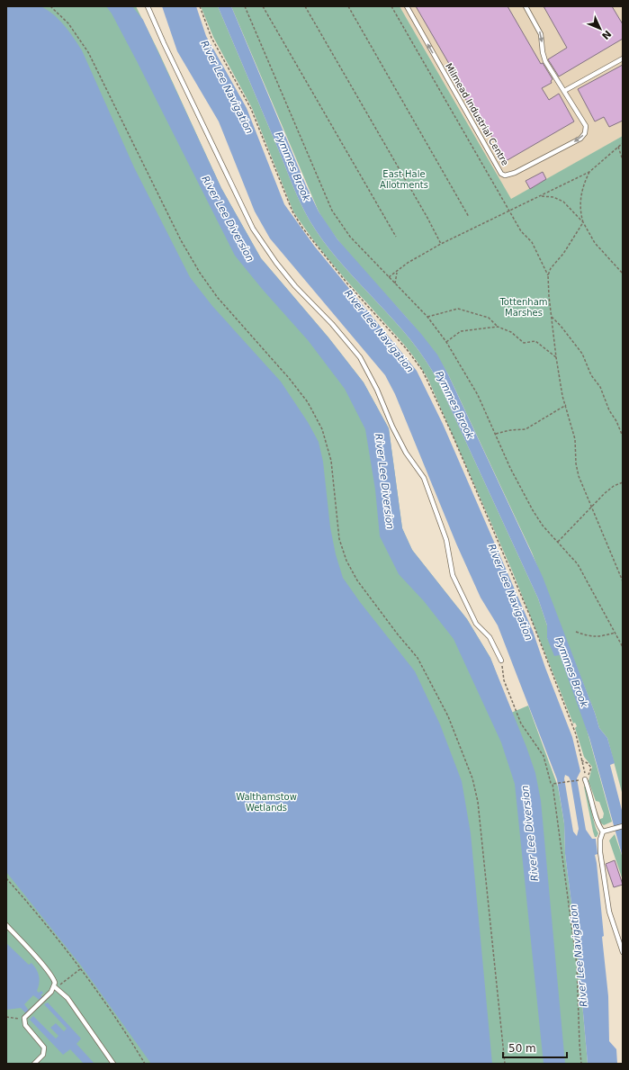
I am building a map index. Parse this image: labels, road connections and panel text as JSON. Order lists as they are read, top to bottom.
{
  "streets": {
    "lane": ["Milmead Industrial Centre"]
  },
  "water": ["River Lee Navigation", "Pymmes Brook", "River Lee Diversion"],
  "parks": ["East Hale Allotments", "Tottenham Marshes", "Walthamstow Wetlands"],
  "scale_bar": "50 m",
  "north": "bottom right"
}
